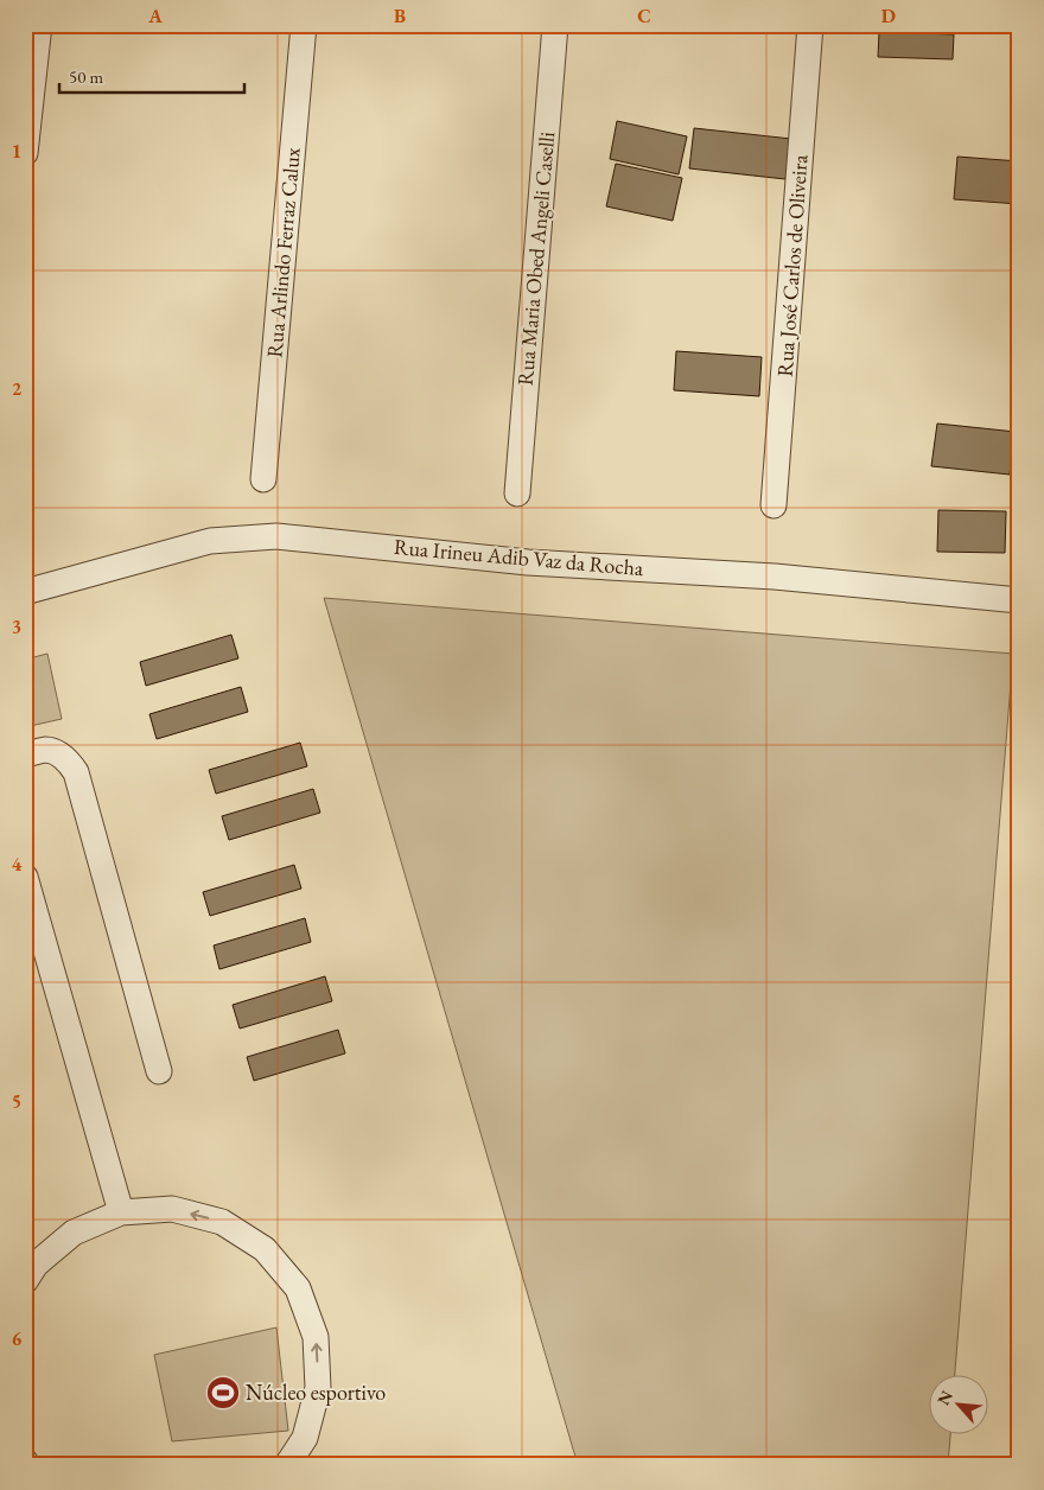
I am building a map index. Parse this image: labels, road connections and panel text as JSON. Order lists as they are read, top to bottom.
{
  "streets": {
    "street": [
      "Rua Arlindo Ferraz Calux",
      "Rua Maria Obed Angeli Caselli",
      "Rua José Carlos de Oliveira",
      "Rua Irineu Adib Vaz da Rocha"
    ]
  },
  "places": {
    "sports": ["Núcleo esportivo"]
  },
  "scale_bar": "50 m",
  "north": "top left",
  "grid": {
    "columns": [
      "A",
      "B",
      "C",
      "D"
    ],
    "rows": [
      "1",
      "2",
      "3",
      "4",
      "5",
      "6"
    ]
  }
}
